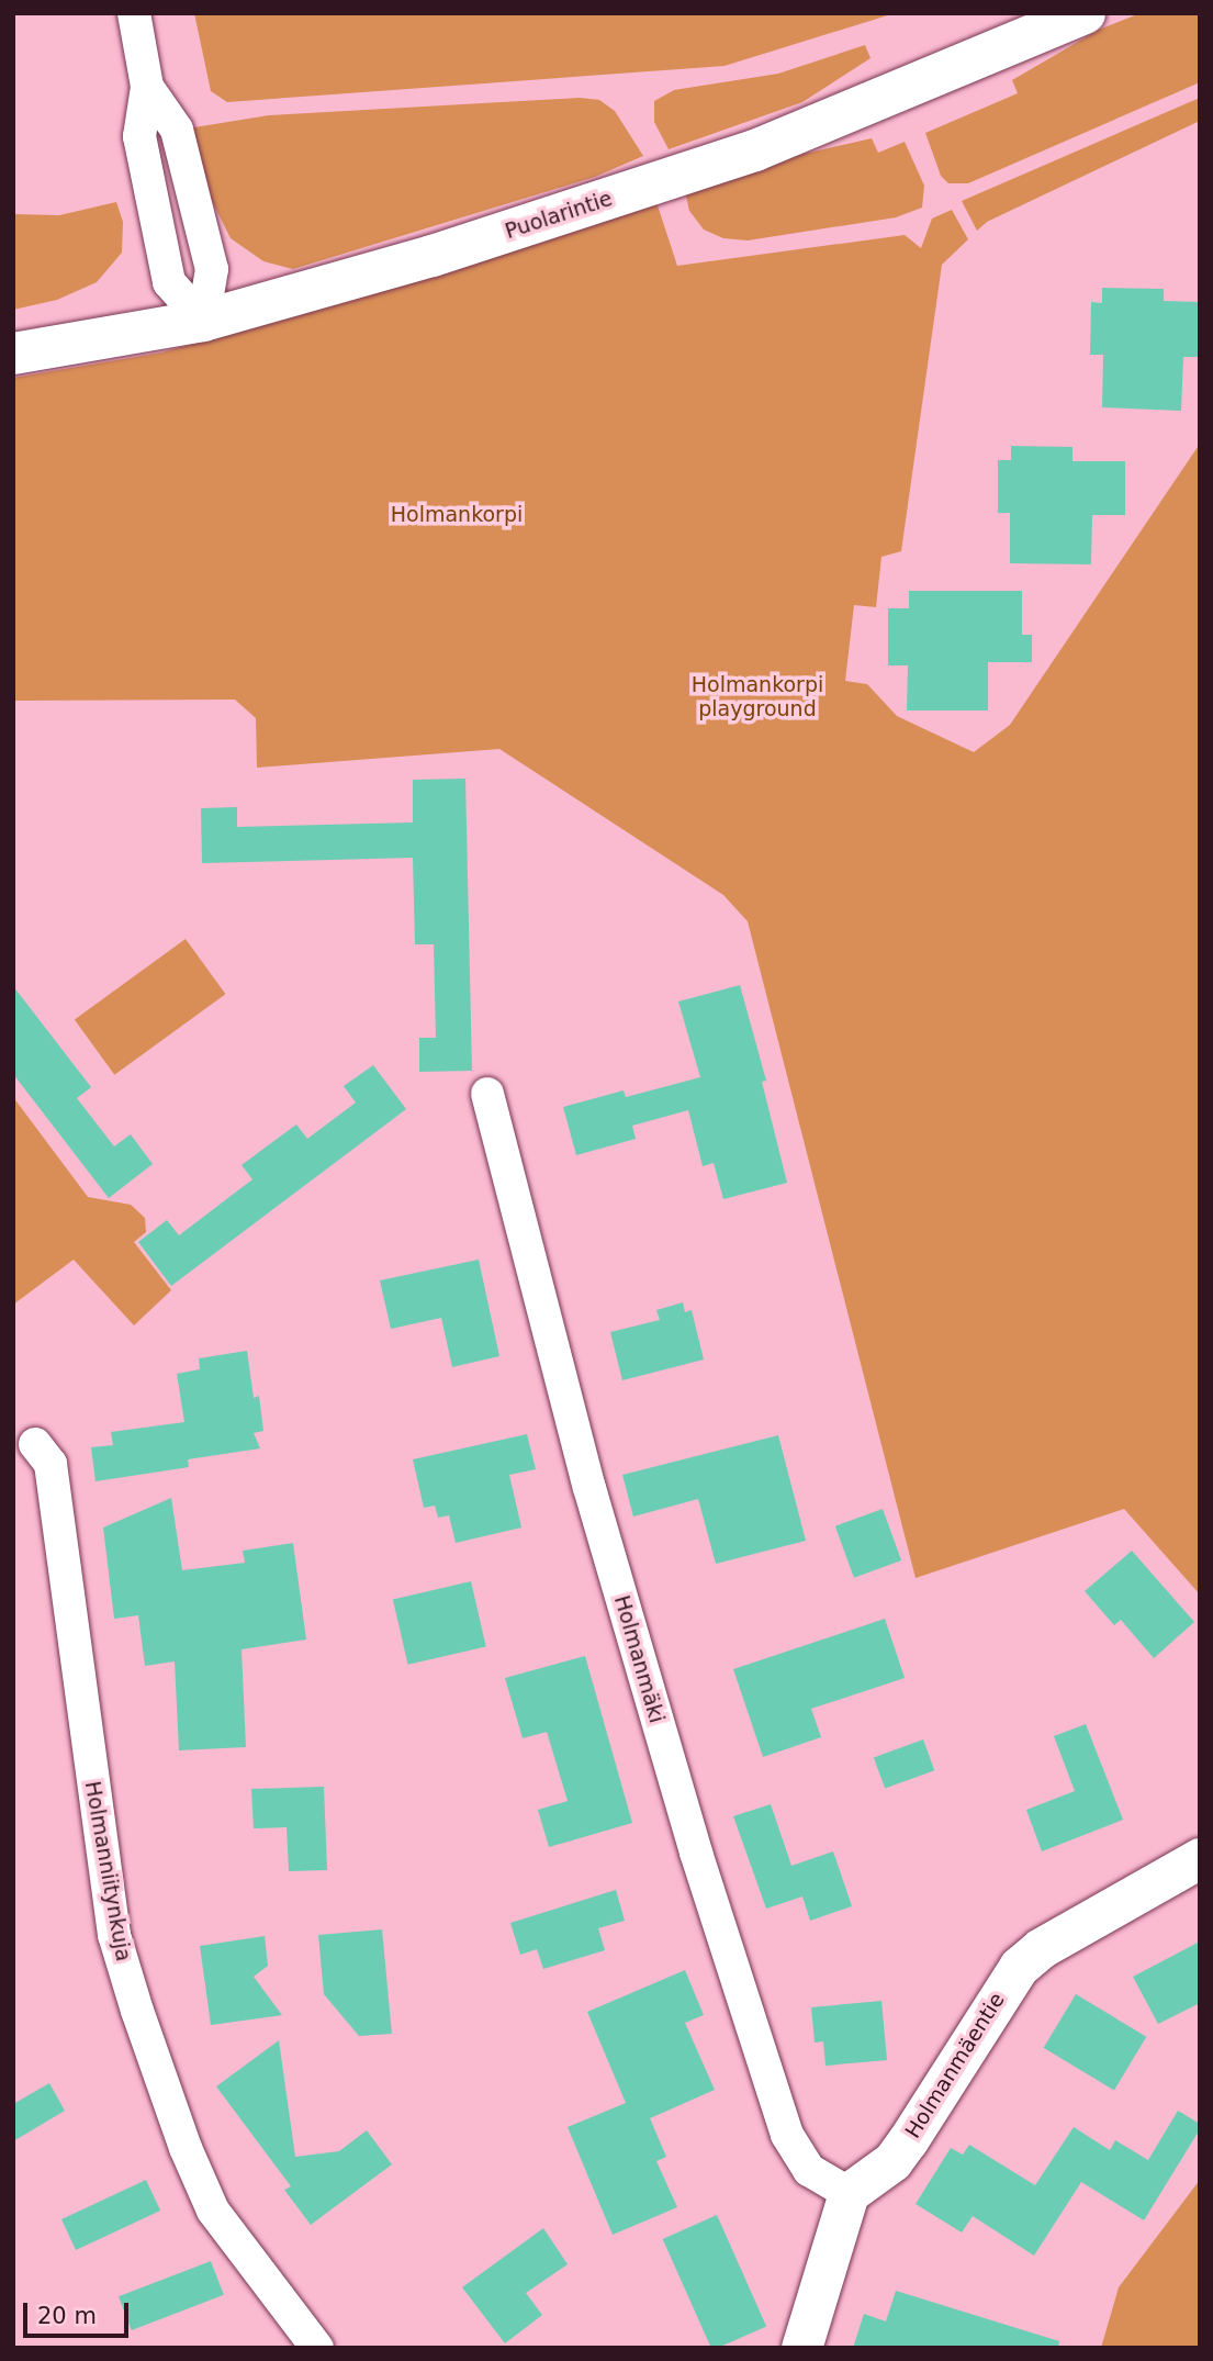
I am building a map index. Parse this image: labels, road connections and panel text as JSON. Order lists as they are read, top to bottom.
{
  "streets": {
    "main road": ["Puolarintie"],
    "street": ["Holmanmäki", "Holmanniitynkuja", "Holmanmäentie"]
  },
  "crossings": [
    ["Holmanmäki", "Holmanmäentie"]
  ],
  "parks": ["Holmankorpi", "Holmankorpi playground"],
  "scale_bar": "20 m"
}
